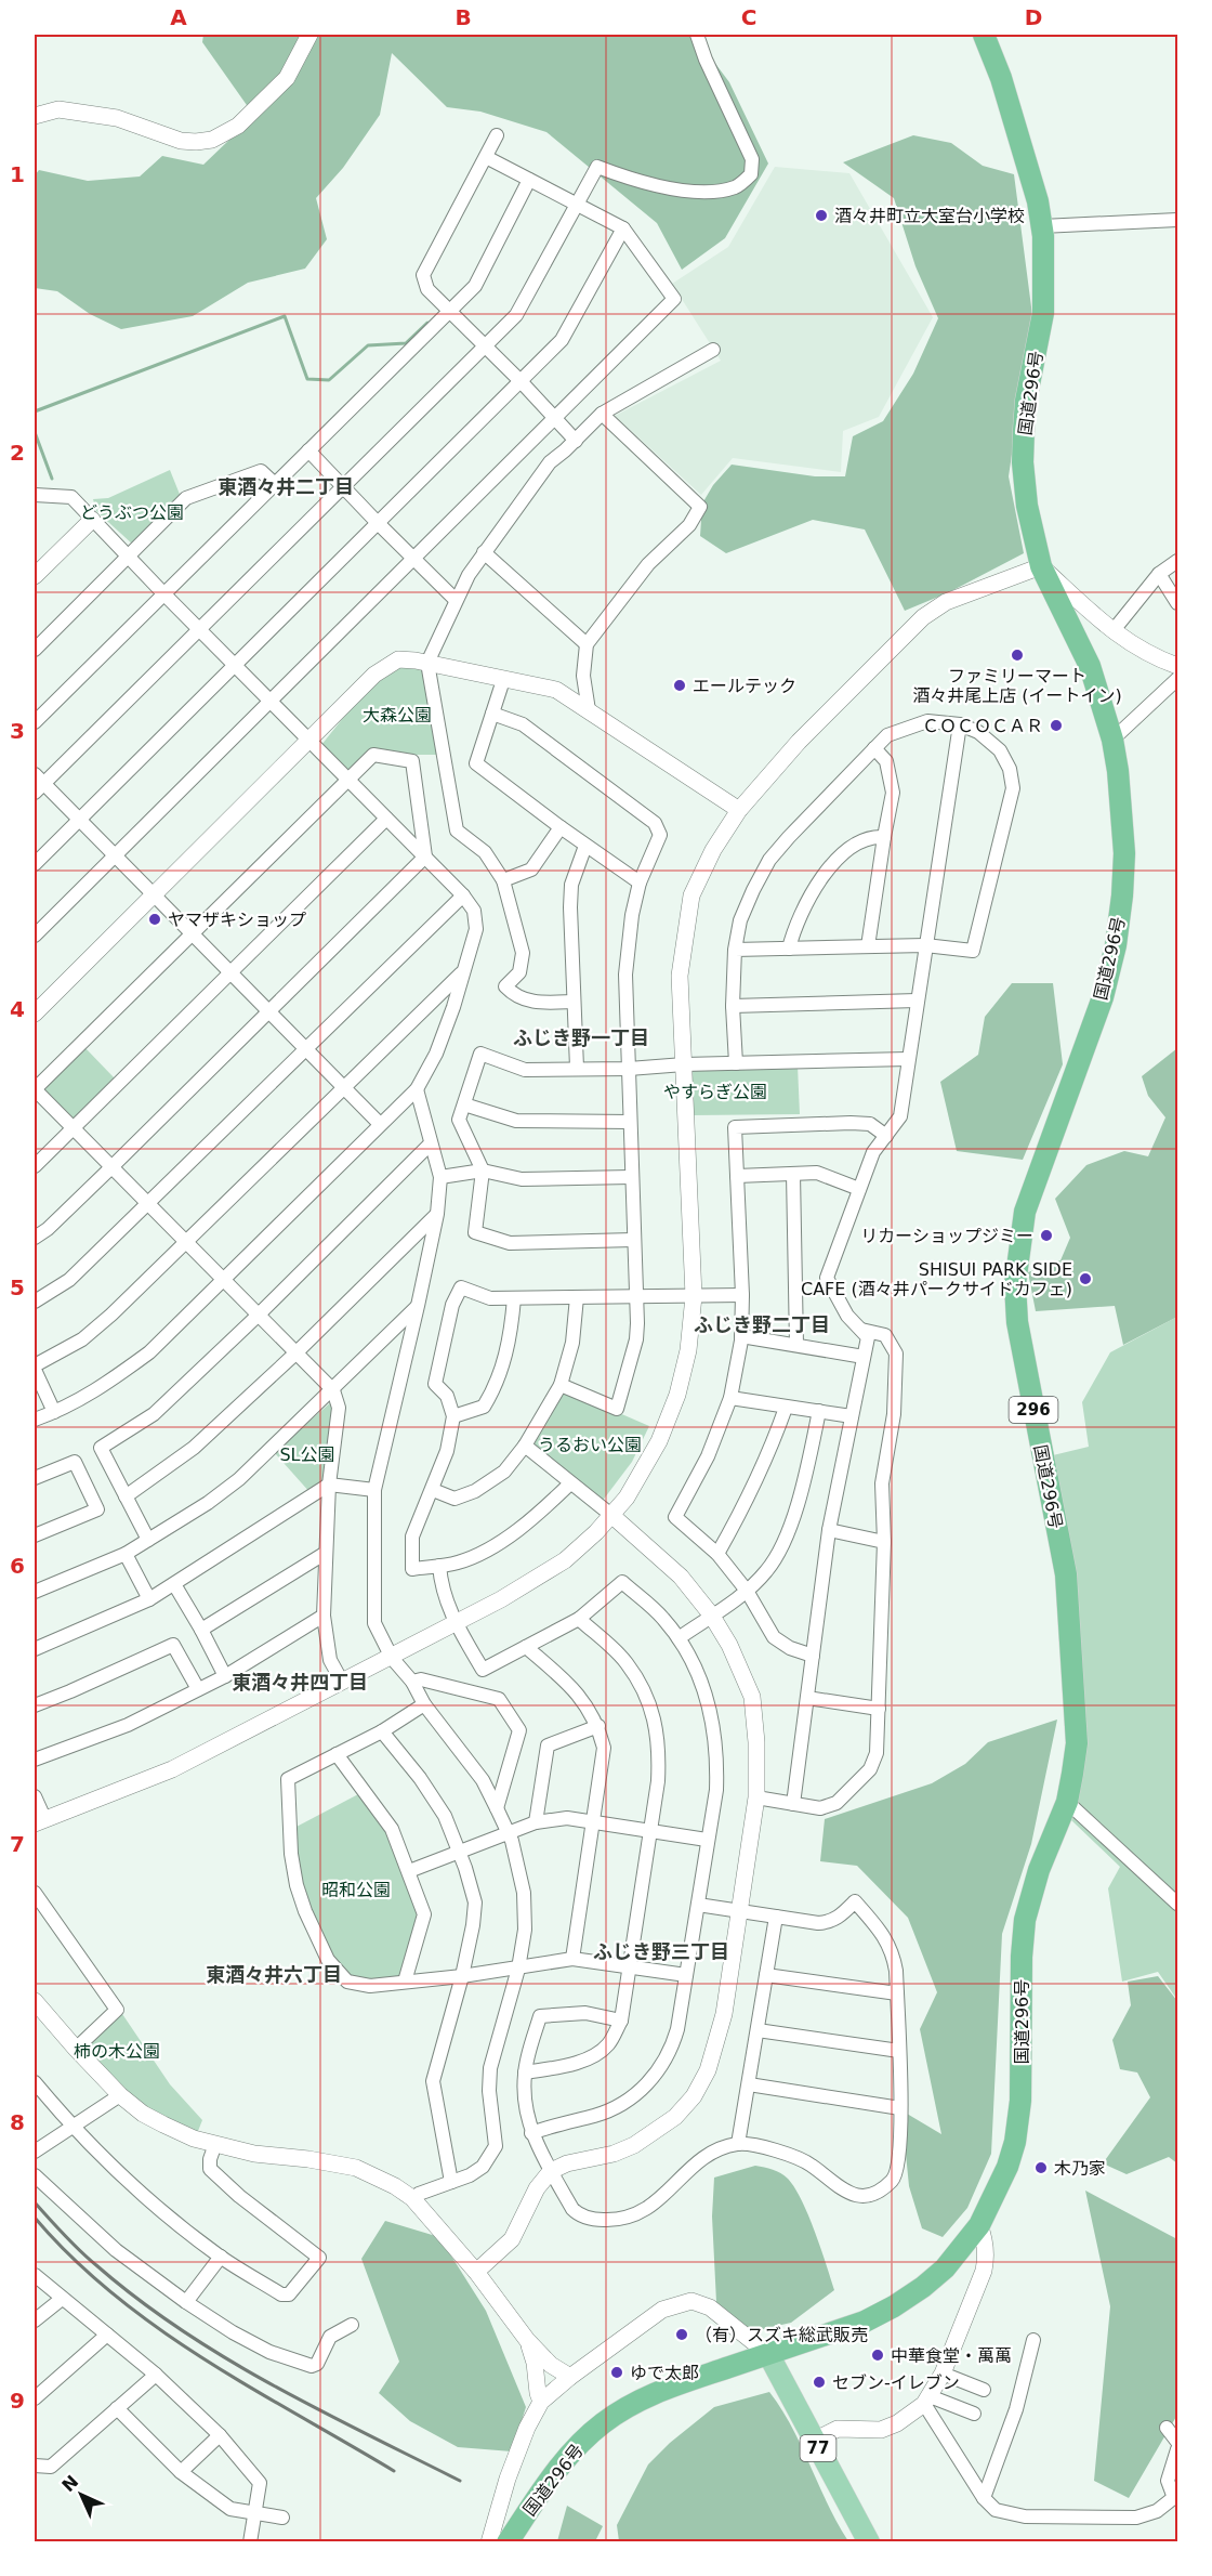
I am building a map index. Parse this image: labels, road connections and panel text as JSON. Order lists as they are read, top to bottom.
{
  "streets": {
    "highway": ["国道296号", "296"],
    "main road": ["77"]
  },
  "crossings": [
    ["国道296号", "77"]
  ],
  "districts": [
    "東酒々井二丁目",
    "ふじき野一丁目",
    "ふじき野二丁目",
    "東酒々井四丁目",
    "ふじき野三丁目",
    "東酒々井六丁目"
  ],
  "parks": [
    "どうぶつ公園",
    "大森公園",
    "やすらぎ公園",
    "うるおい公園",
    "SL公園",
    "昭和公園",
    "柿の木公園"
  ],
  "places": [
    "酒々井町立大室台小学校",
    "ファミリーマート 酒々井尾上店 (イートイン)",
    "エールテック",
    "ＣＯＣＯＣＡＲ",
    "ヤマザキショップ",
    "リカーショップジミー",
    "SHISUI PARK SIDE CAFE (酒々井パークサイドカフェ)",
    "木乃家",
    "（有）スズキ総武販売",
    "中華食堂・萬萬",
    "ゆで太郎",
    "セブン-イレブン"
  ],
  "north": "top left",
  "grid": {
    "columns": [
      "A",
      "B",
      "C",
      "D"
    ],
    "rows": [
      "1",
      "2",
      "3",
      "4",
      "5",
      "6",
      "7",
      "8",
      "9"
    ]
  }
}
